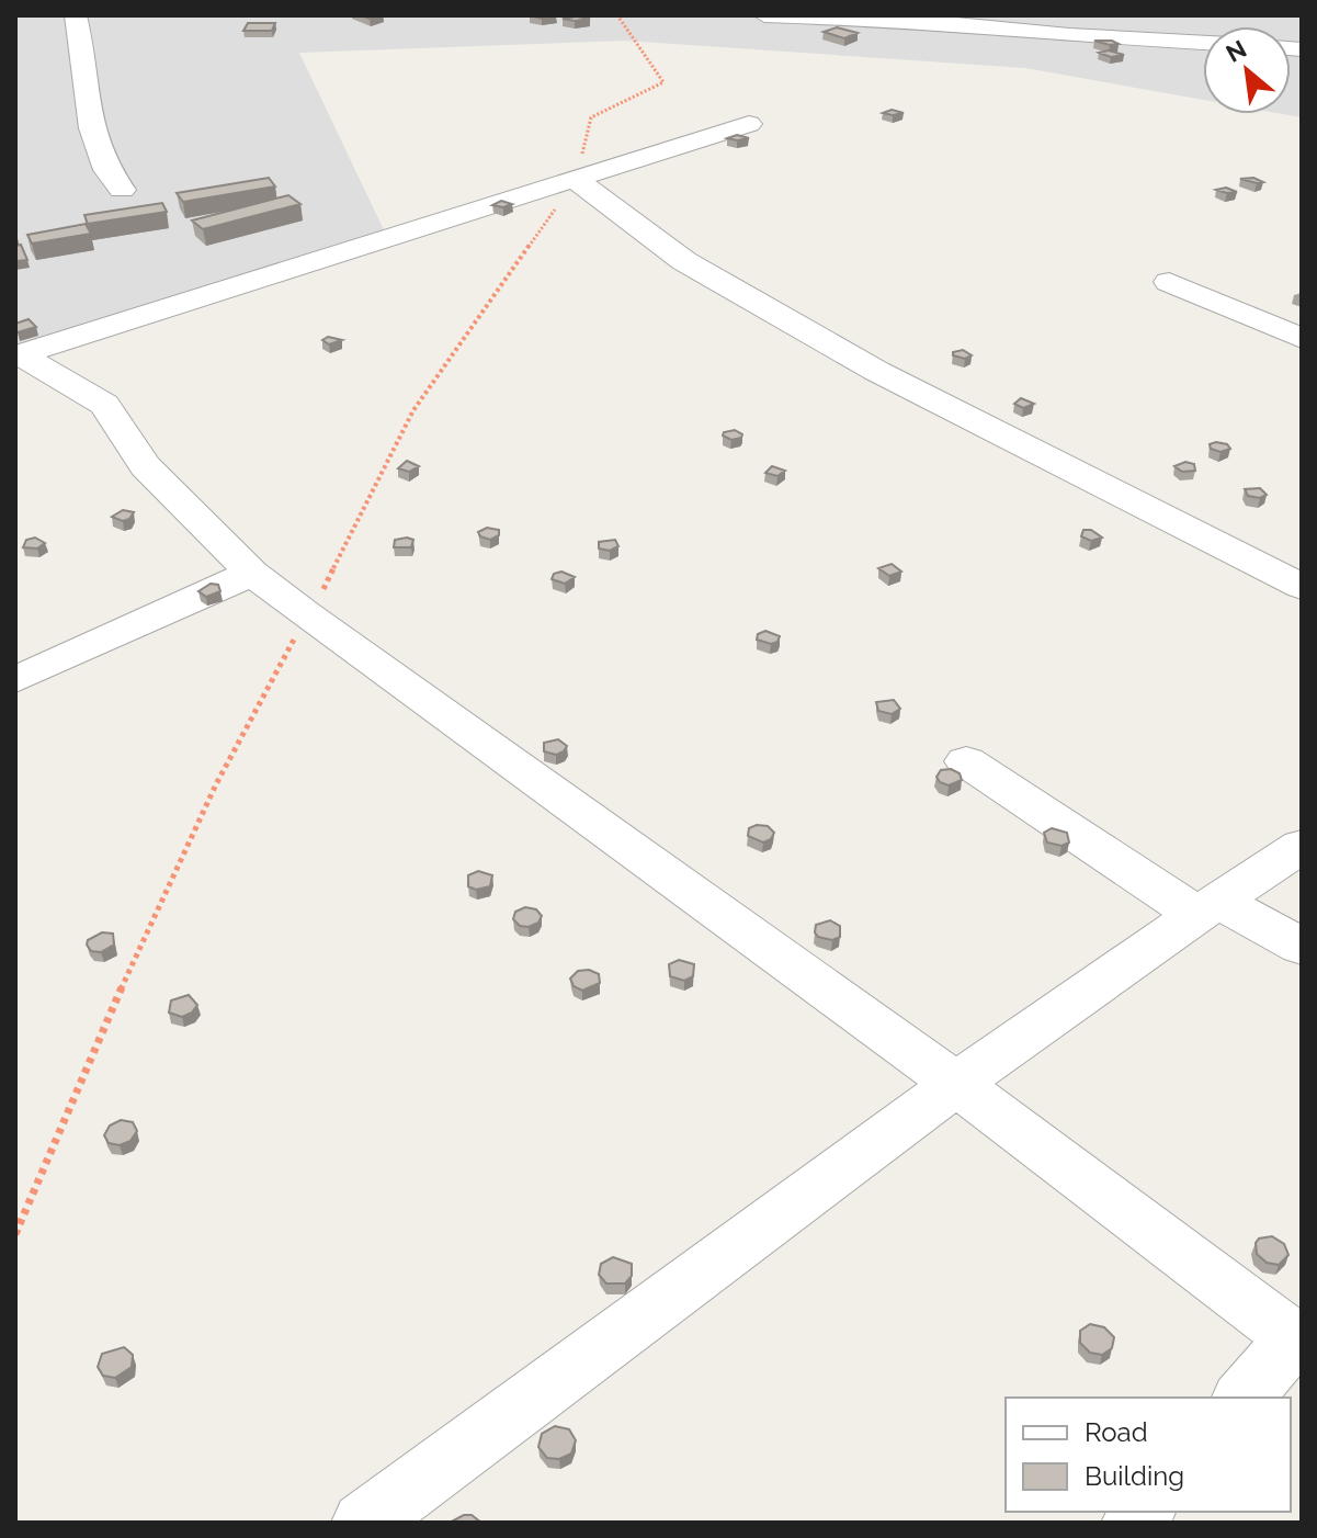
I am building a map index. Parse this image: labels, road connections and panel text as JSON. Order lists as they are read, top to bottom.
{
  "legend": ["Road", "Building"],
  "north": "top left"
}
